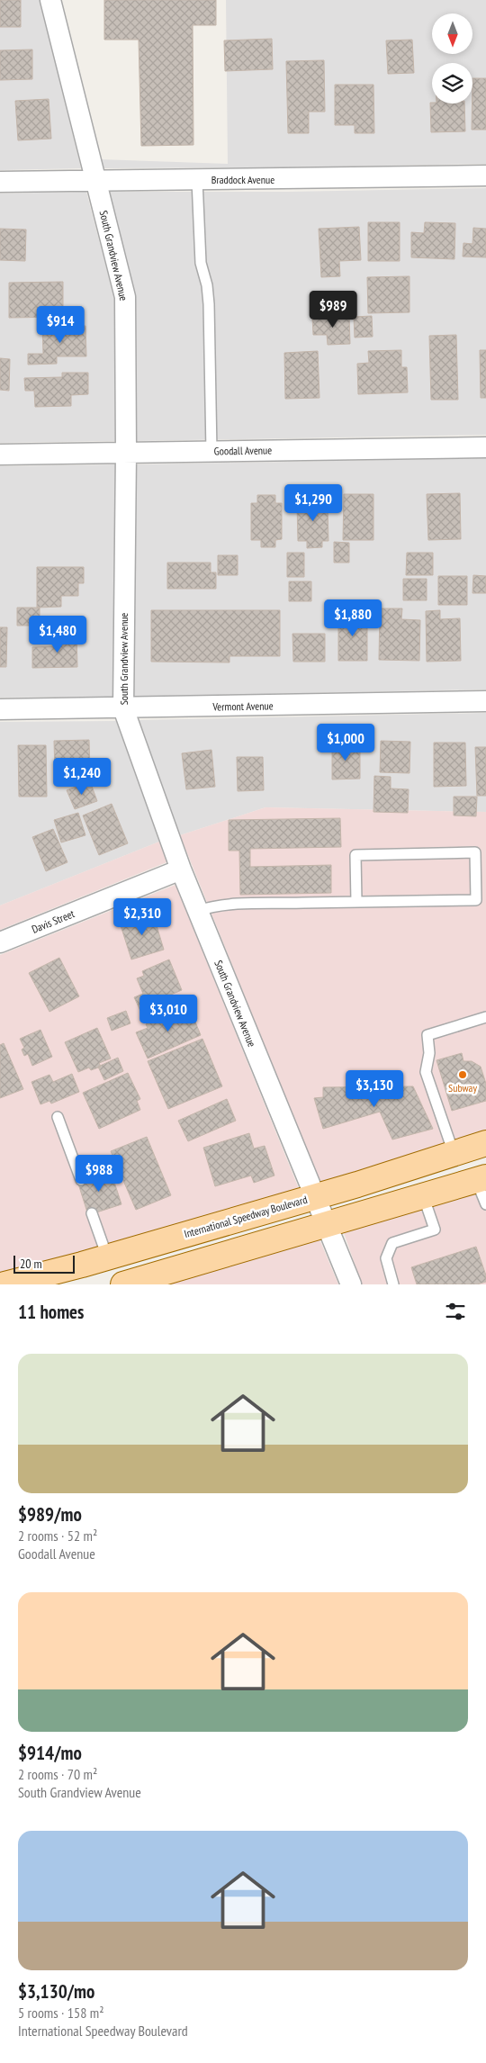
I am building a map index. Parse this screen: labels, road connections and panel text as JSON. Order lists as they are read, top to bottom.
{
  "streets": {
    "main road": ["International Speedway Boulevard"],
    "street": [
      "Braddock Avenue",
      "South Grandview Avenue",
      "Goodall Avenue",
      "Vermont Avenue",
      "Davis Street"
    ]
  },
  "crossings": [
    ["Braddock Avenue", "South Grandview Avenue"],
    ["South Grandview Avenue", "Goodall Avenue"],
    ["South Grandview Avenue", "Vermont Avenue"],
    ["South Grandview Avenue", "Davis Street"],
    ["South Grandview Avenue", "International Speedway Boulevard"]
  ],
  "places": ["Subway"],
  "scale_bar": "20 m",
  "north": "bottom",
  "page": {
    "price": [
      "$989",
      "$914",
      "$1,290",
      "$1,880",
      "$1,480",
      "$1,000",
      "$1,240",
      "$2,310",
      "$3,010",
      "$3,130",
      "$988"
    ],
    "scale": "20 m",
    "heading": "11 homes",
    "list": [
      {
        "name": "$989/mo",
        "note": "2 rooms · 52 m² · Goodall Avenue"
      },
      {
        "name": "$914/mo",
        "note": "2 rooms · 70 m² · South Grandview Avenue"
      },
      {
        "name": "$3,130/mo",
        "note": "5 rooms · 158 m² · International Speedway Boulevard"
      }
    ]
  }
}
